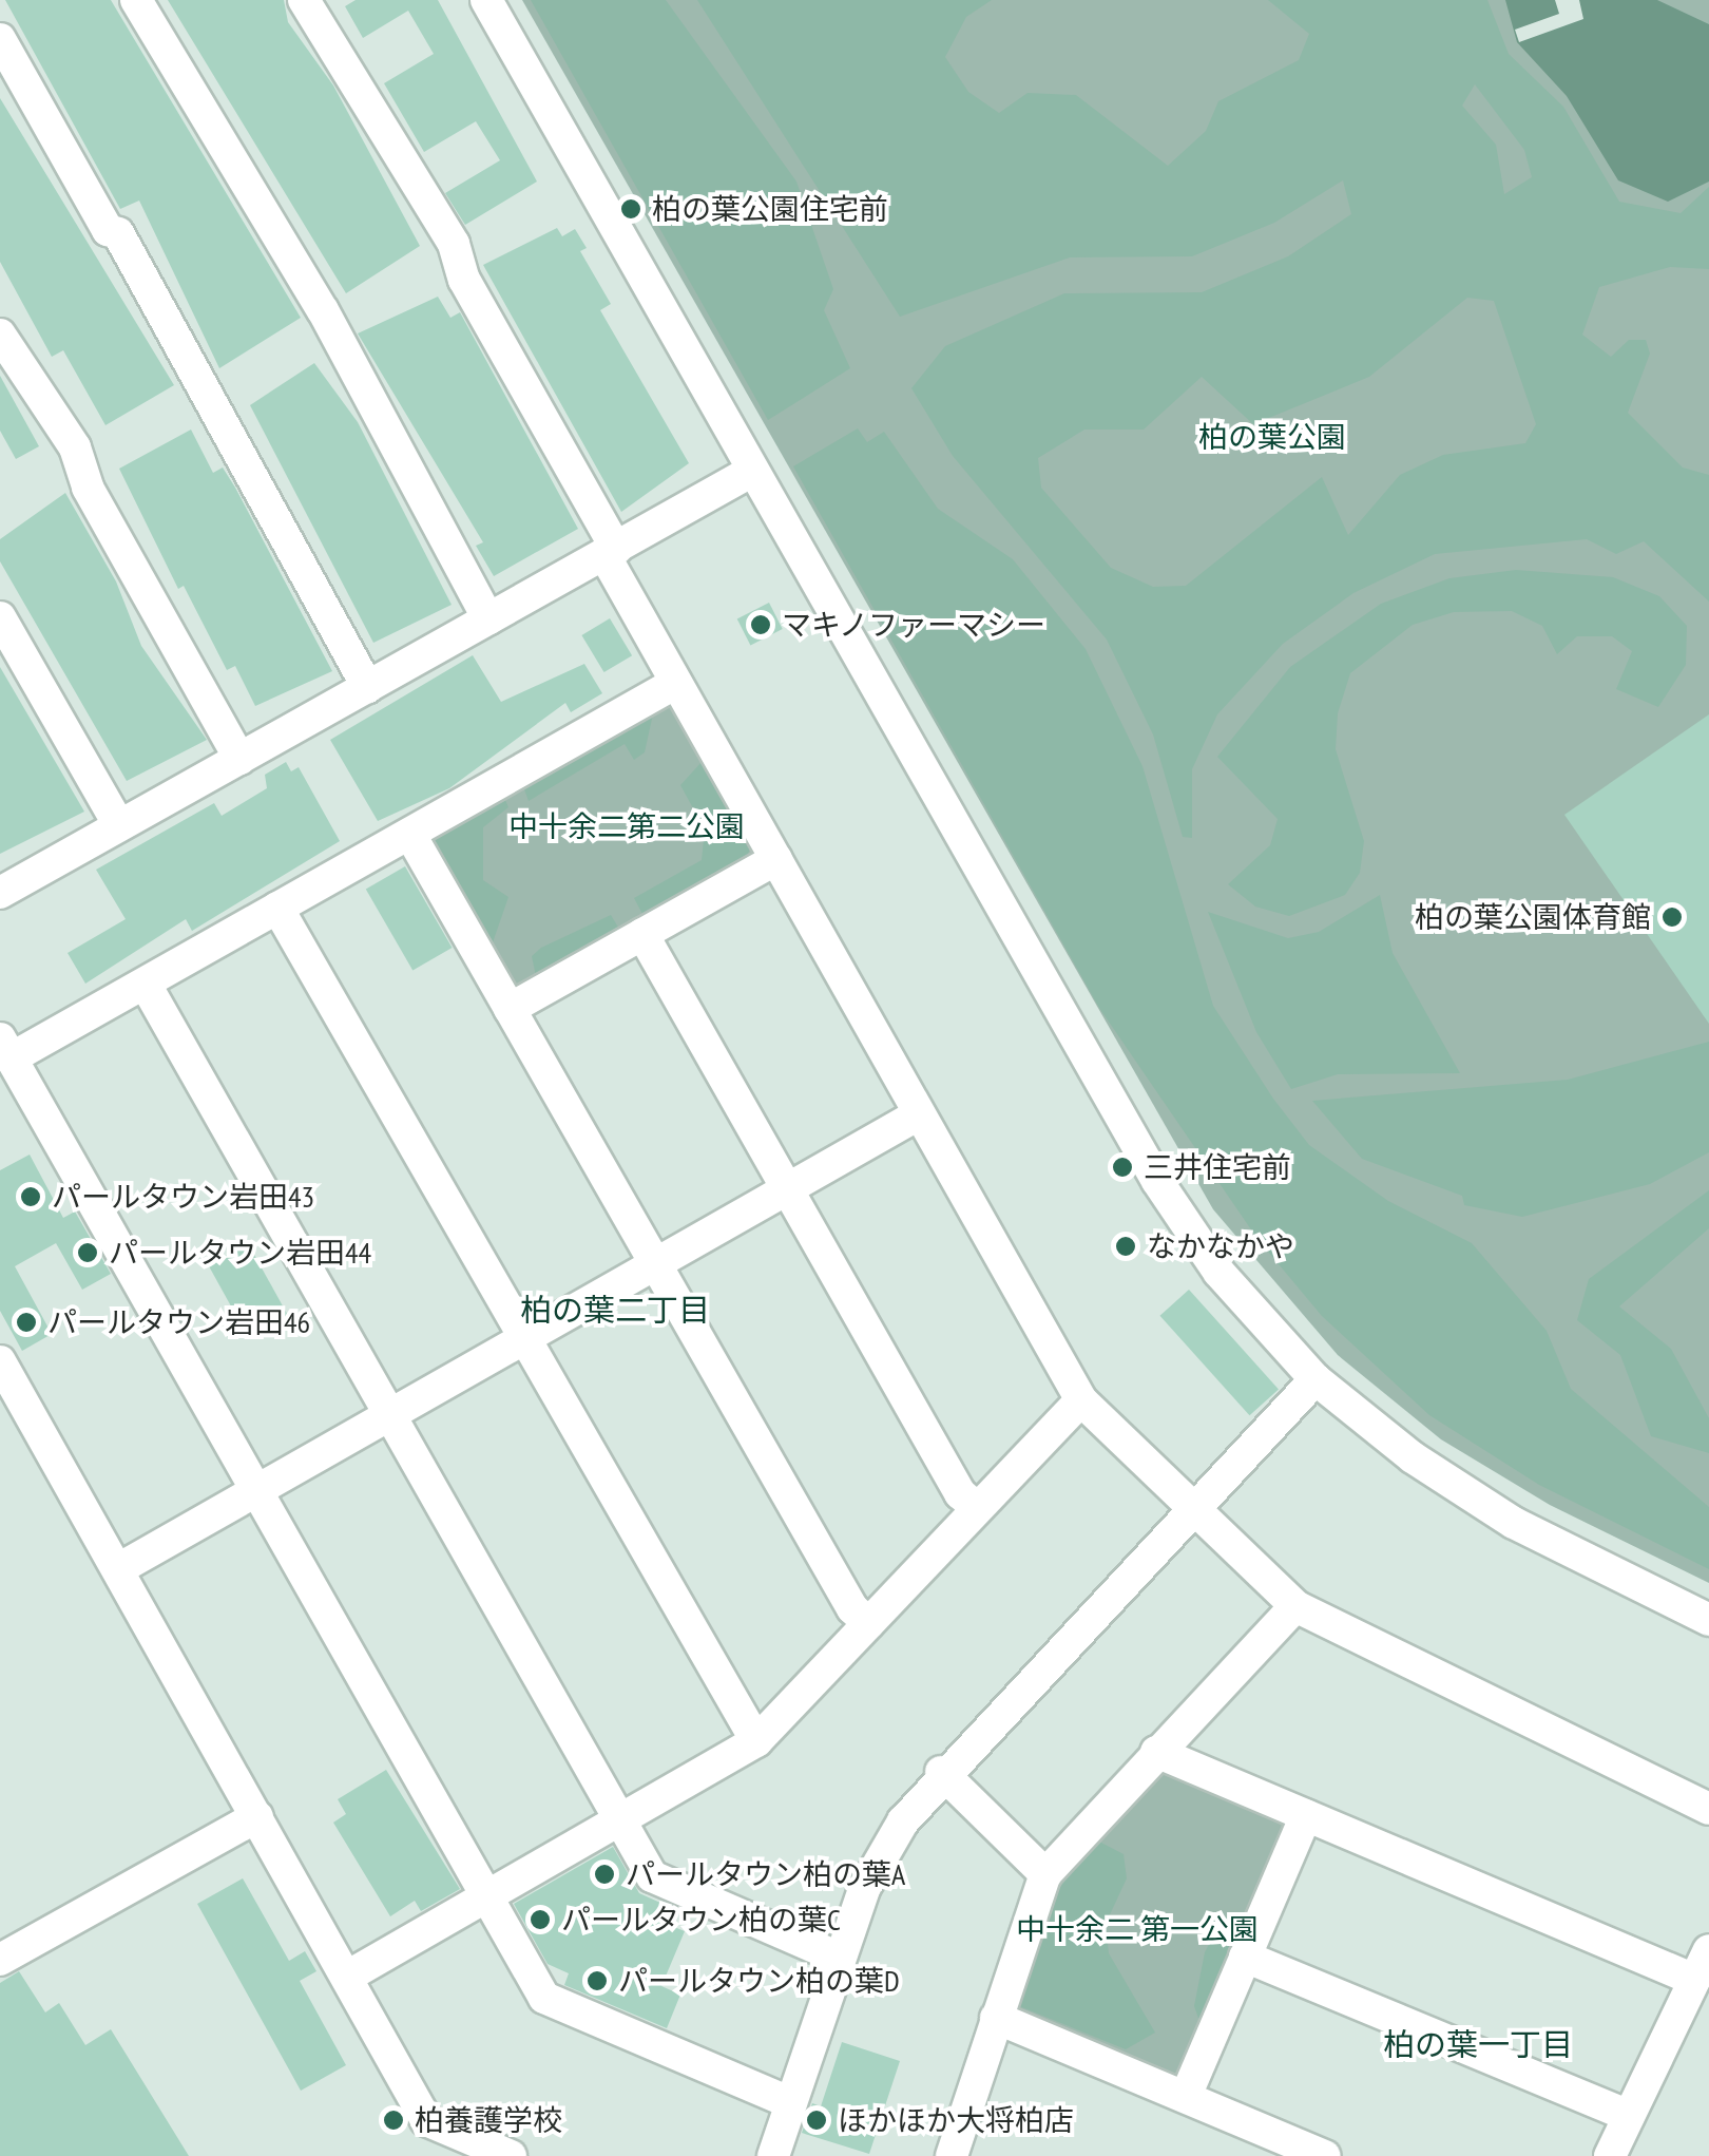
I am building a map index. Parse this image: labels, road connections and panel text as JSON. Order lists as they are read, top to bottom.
{
  "districts": ["柏の葉二丁目", "柏の葉一丁目"],
  "parks": ["柏の葉公園", "中十余二第二公園", "中十余二 第一公園"],
  "places": [
    "柏の葉公園住宅前",
    "マキノファーマシー",
    "柏の葉公園体育館",
    "三井住宅前",
    "パールタウン岩田43",
    "なかなかや",
    "パールタウン岩田44",
    "パールタウン岩田46",
    "パールタウン柏の葉A",
    "パールタウン柏の葉C",
    "パールタウン柏の葉D",
    "柏養護学校",
    "ほかほか大将柏店"
  ]
}
